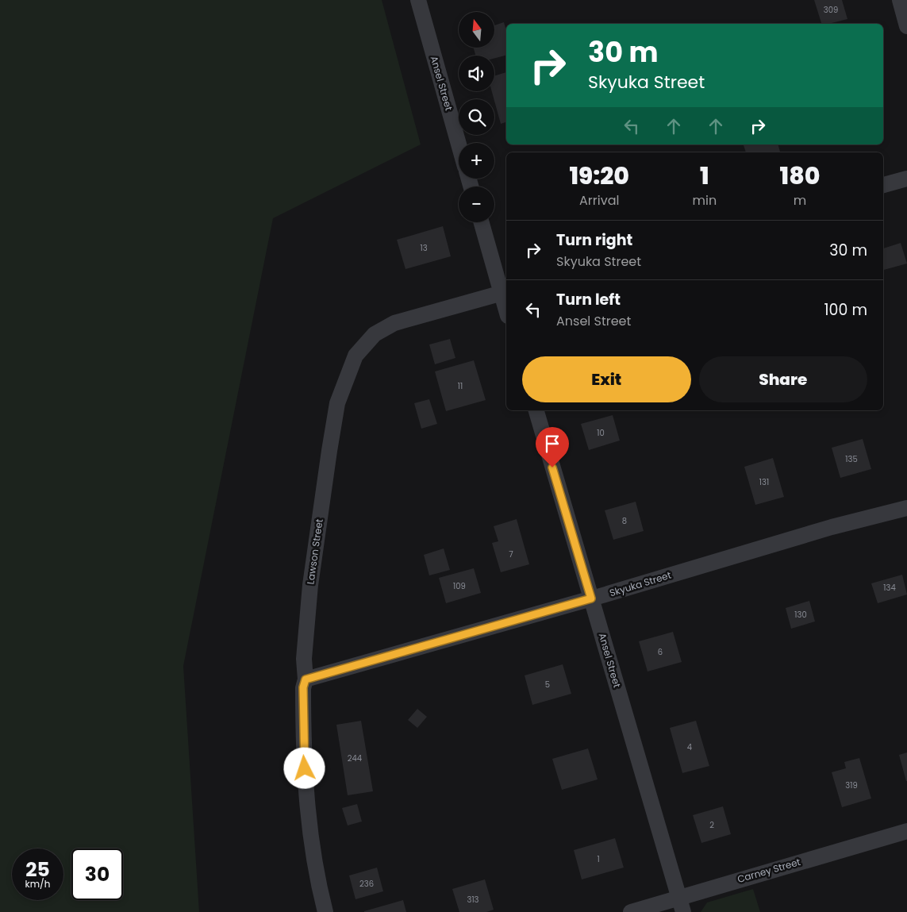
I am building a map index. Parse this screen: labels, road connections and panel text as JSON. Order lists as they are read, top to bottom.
{
  "streets": {
    "street": [
      "Ansel Street",
      "Lawson Street",
      "Skyuka Street",
      "Carney Street"
    ]
  },
  "crossings": [
    ["Ansel Street", "Skyuka Street"],
    ["Ansel Street", "Carney Street"],
    ["Lawson Street", "Skyuka Street"]
  ],
  "house_numbers": [
    "309",
    "13",
    "11",
    "10",
    "135",
    "131",
    "8",
    "7",
    "109",
    "134",
    "130",
    "6",
    "5",
    "4",
    "244",
    "319",
    "2",
    "1",
    "236",
    "313"
  ],
  "north": "top",
  "page": {
    "map_buttons": ["+", "−"],
    "turn": ["30 m", "Skyuka Street"],
    "eta": [
      "19:20",
      "Arrival",
      "1",
      "min",
      "180",
      "m"
    ],
    "list": [
      {
        "name": "Turn right",
        "note": "Skyuka Street",
        "value": "30 m"
      },
      {
        "name": "Turn left",
        "note": "Ansel Street",
        "value": "100 m"
      }
    ],
    "buttons": ["Exit", "Share"],
    "speed": "25 km/h",
    "limit": "30"
  }
}
